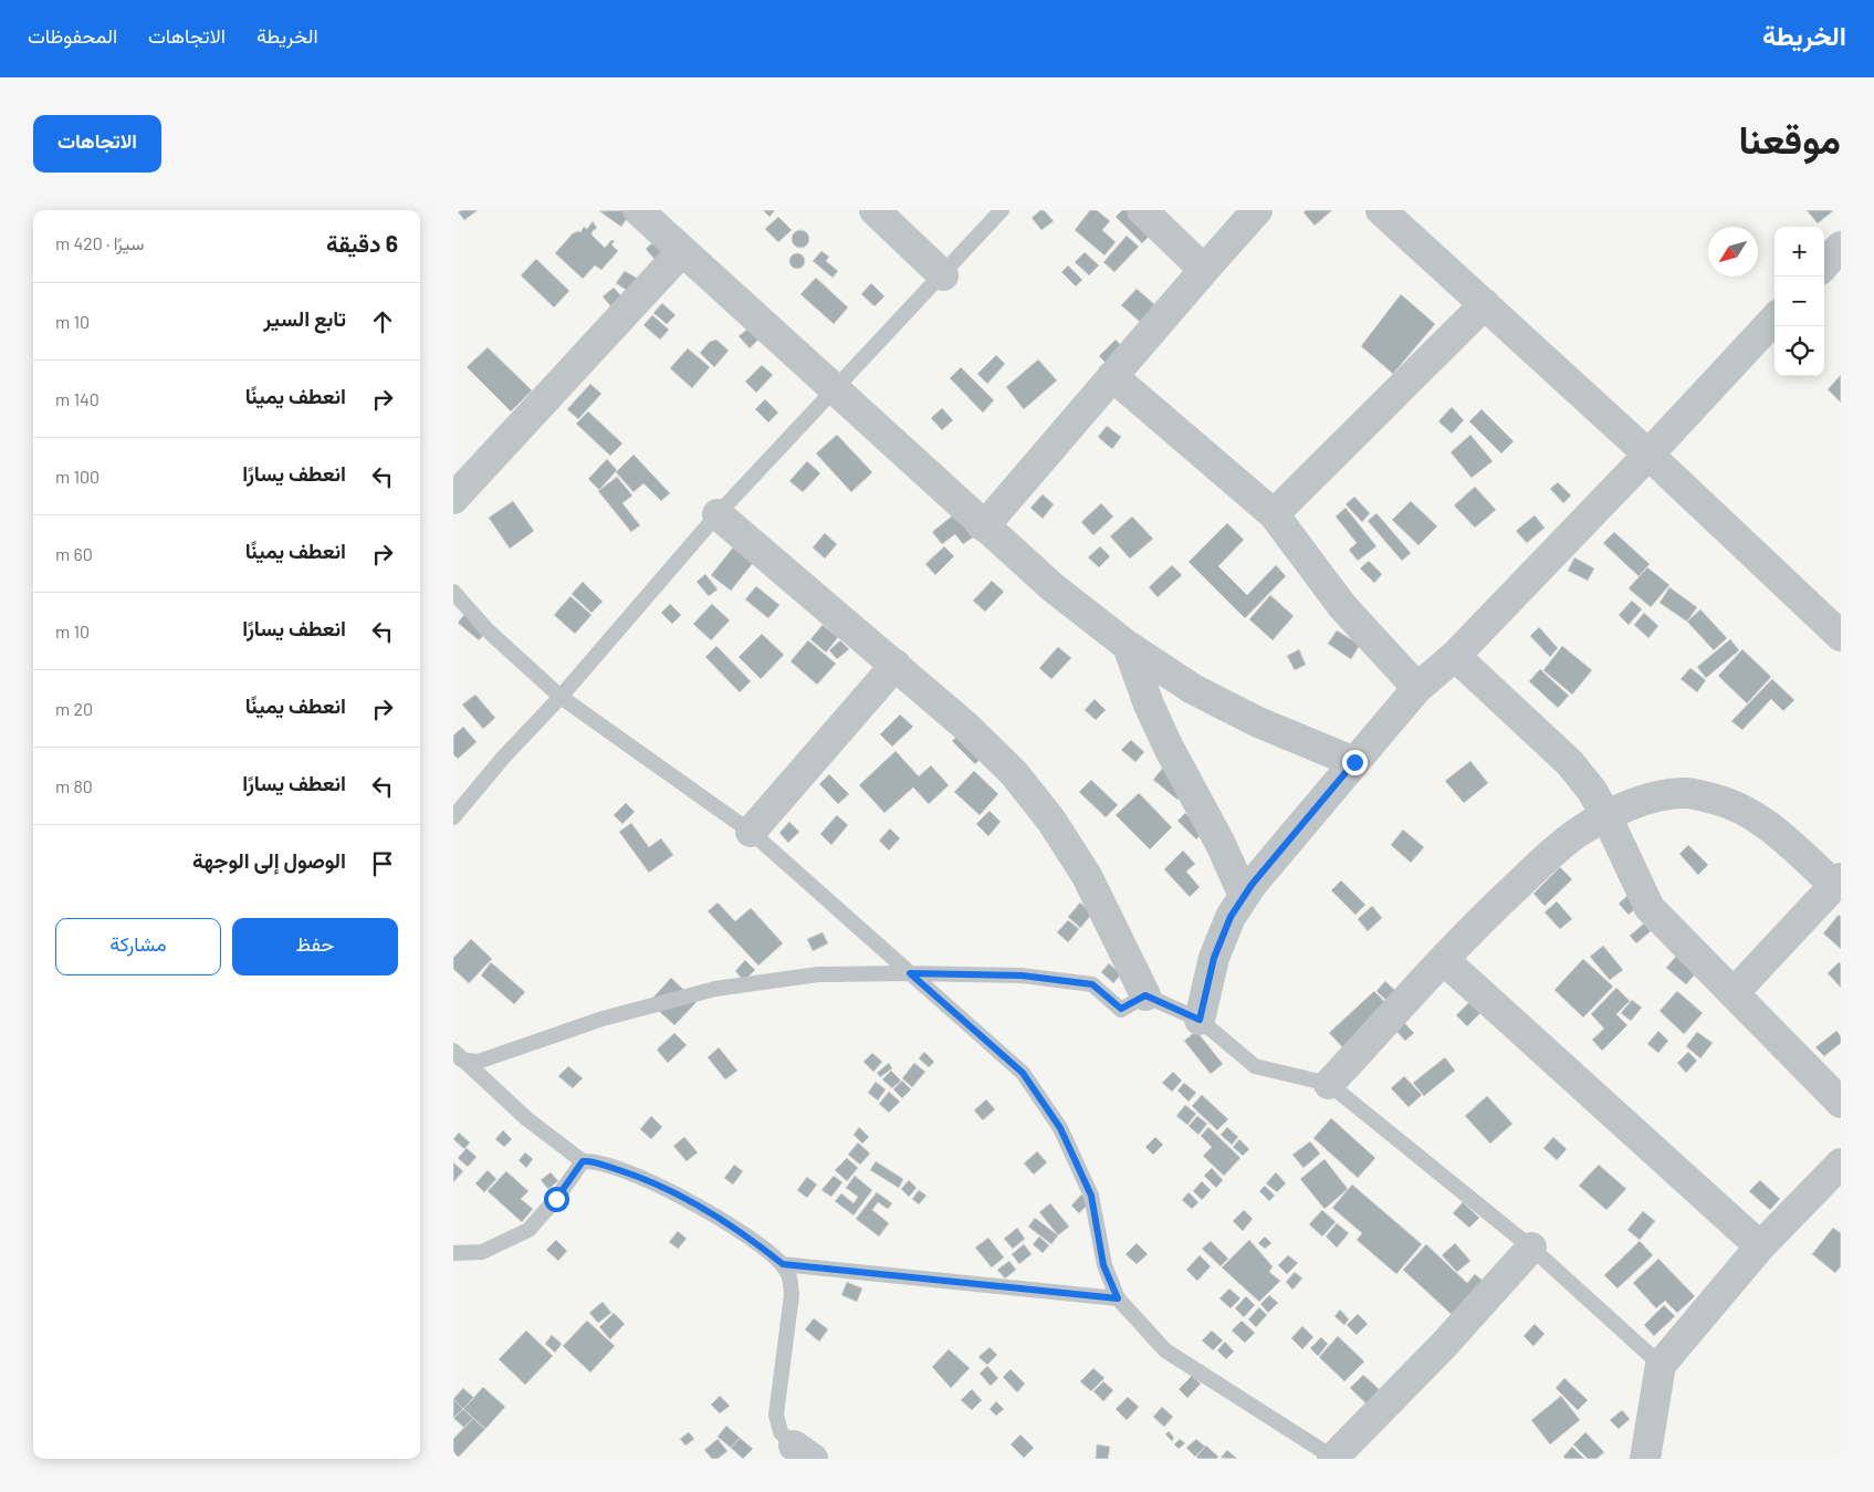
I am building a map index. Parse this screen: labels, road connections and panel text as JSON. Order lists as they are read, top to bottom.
{
  "north": "bottom left",
  "page": {
    "header": "الخريطة",
    "nav": ["الخريطة", "الاتجاهات", "المحفوظات"],
    "title": "موقعنا",
    "buttons": [
      "الاتجاهات",
      ["حفظ", "مشاركة"]
    ],
    "heading": ["6 دقيقة", "سيرًا · 420 m"],
    "map_buttons": ["+", "−"],
    "list": [
      ["تابع السير", "10 m"],
      ["انعطف يمينًا", "140 m"],
      ["انعطف يسارًا", "100 m"],
      ["انعطف يمينًا", "60 m"],
      ["انعطف يسارًا", "10 m"],
      ["انعطف يمينًا", "20 m"],
      ["انعطف يسارًا", "80 m"],
      "الوصول إلى الوجهة"
    ]
  }
}
